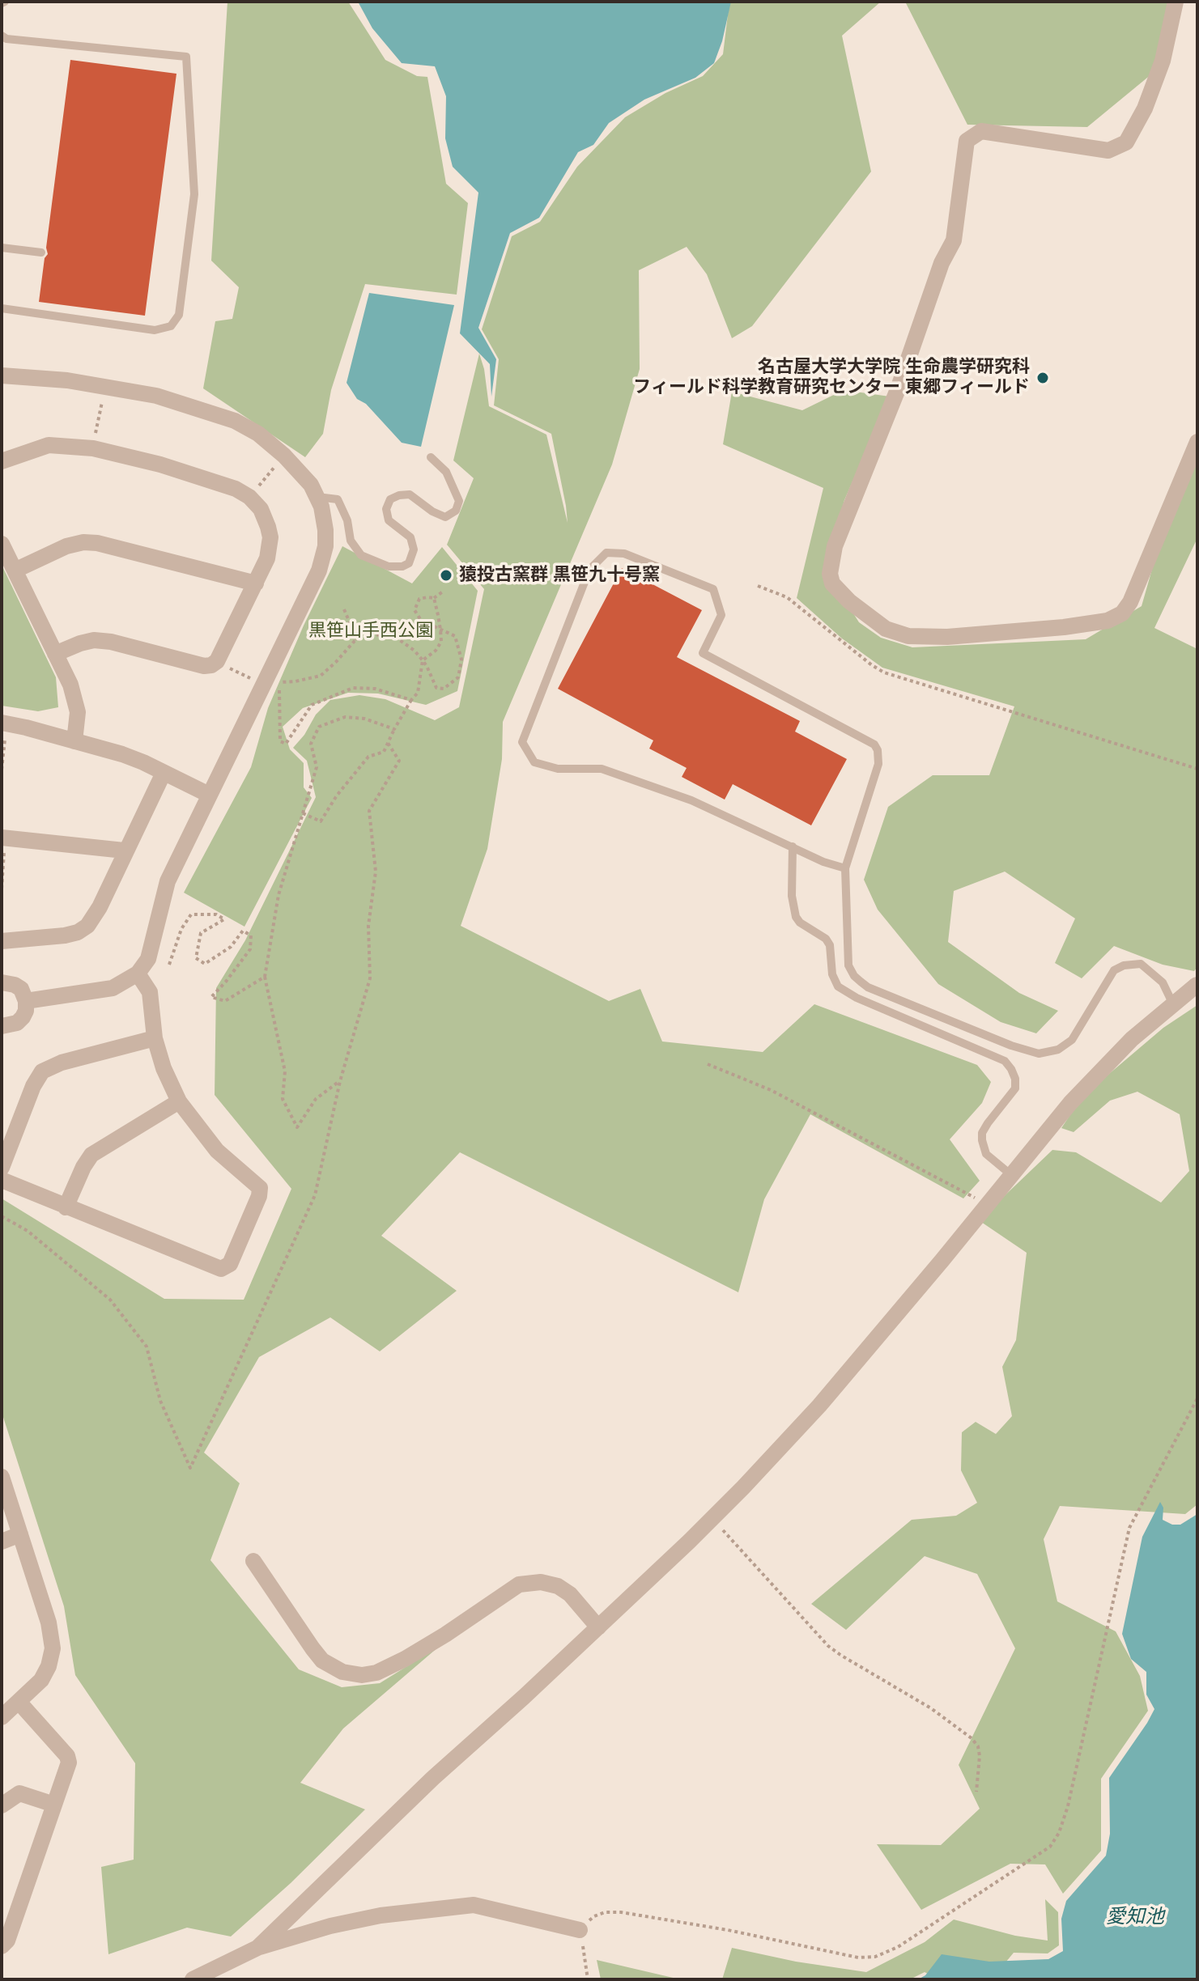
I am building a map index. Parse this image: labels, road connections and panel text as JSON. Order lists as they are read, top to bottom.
{
  "water": ["愛知池"],
  "parks": ["黒笹山手西公園"],
  "places": ["名古屋大学大学院 生命農学研究科 フィールド科学教育研究センター 東郷フィールド", "猿投古窯群 黒笹九十号窯"]
}
